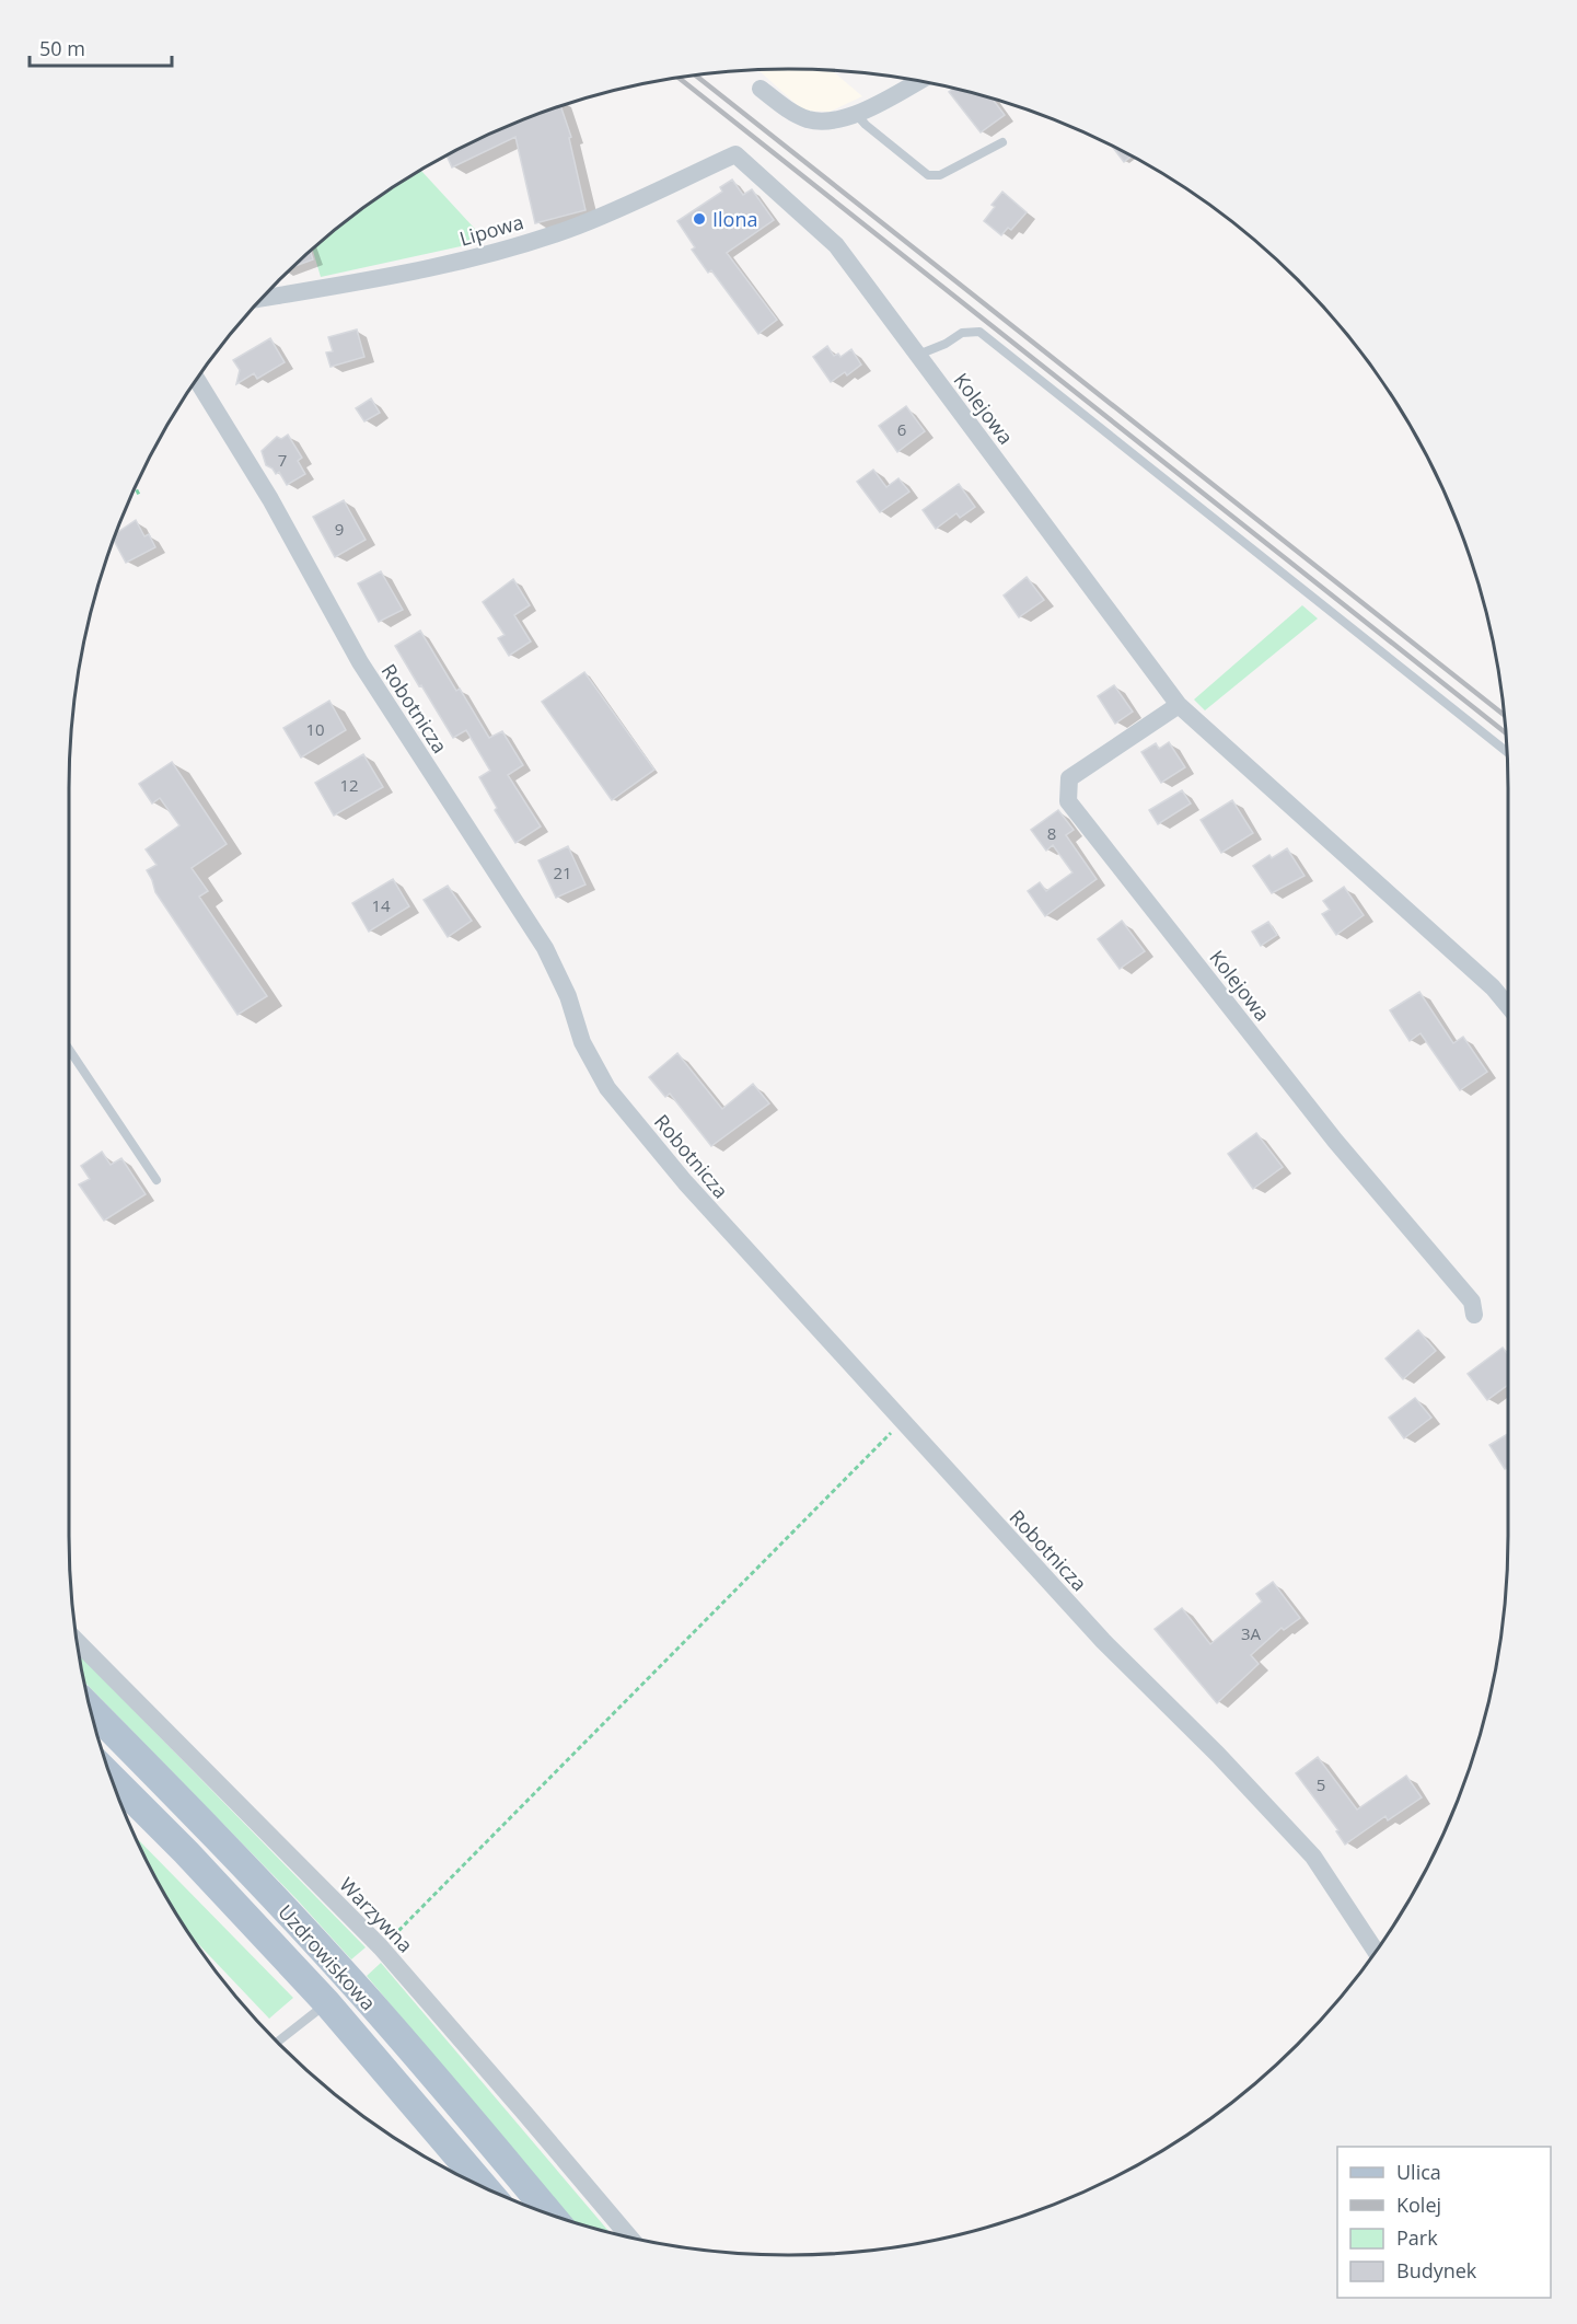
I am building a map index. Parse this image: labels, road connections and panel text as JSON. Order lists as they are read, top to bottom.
{
  "streets": {
    "main road": ["Uzdrowiskowa"],
    "street": [
      "Lipowa",
      "Kolejowa",
      "Robotnicza",
      "Warzywna"
    ]
  },
  "crossings": [
    ["Lipowa", "Kolejowa"]
  ],
  "places": ["Ilona"],
  "house_numbers": [
    "6",
    "7",
    "9",
    "10",
    "12",
    "8",
    "21",
    "14",
    "3A",
    "5"
  ],
  "legend": [
    "Ulica",
    "Kolej",
    "Park",
    "Budynek"
  ],
  "scale_bar": "50 m"
}
